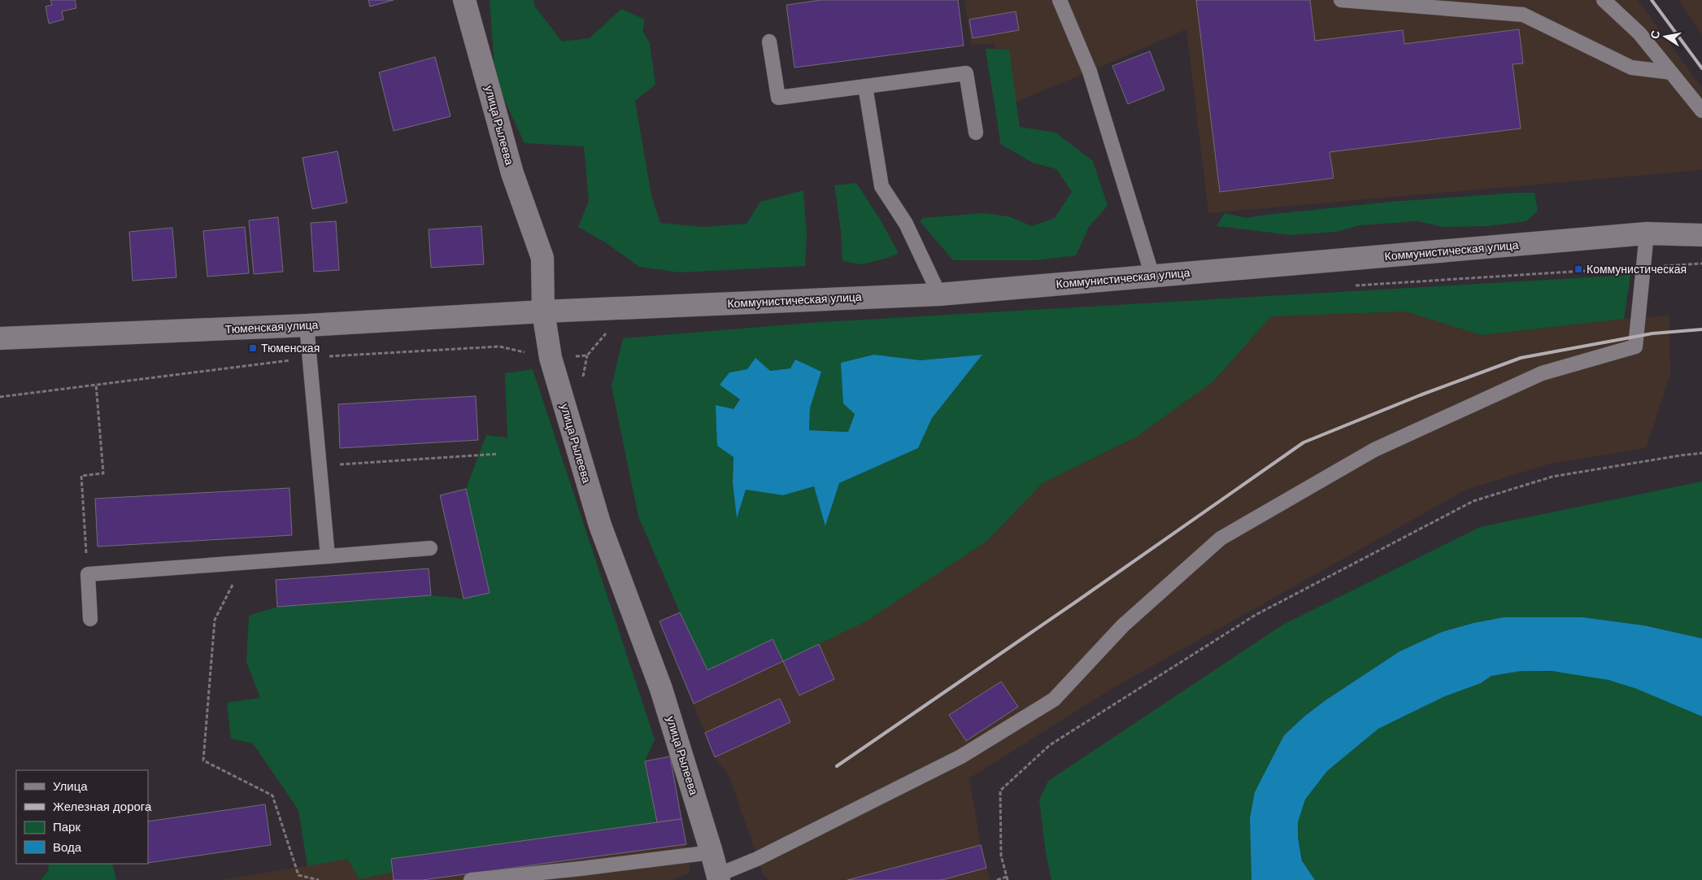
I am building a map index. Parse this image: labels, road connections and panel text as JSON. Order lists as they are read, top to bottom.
{
  "streets": {
    "street": ["улица Рылеева", "Коммунистическая улица", "Тюменская улица"]
  },
  "crossings": [
    ["улица Рылеева", "Коммунистическая улица"],
    ["улица Рылеева", "Тюменская улица"],
    ["Коммунистическая улица", "Тюменская улица"]
  ],
  "places": {
    "transit": ["Коммунистическая", "Тюменская"]
  },
  "legend": [
    "Улица",
    "Железная дорога",
    "Парк",
    "Вода"
  ],
  "north": "left"
}
